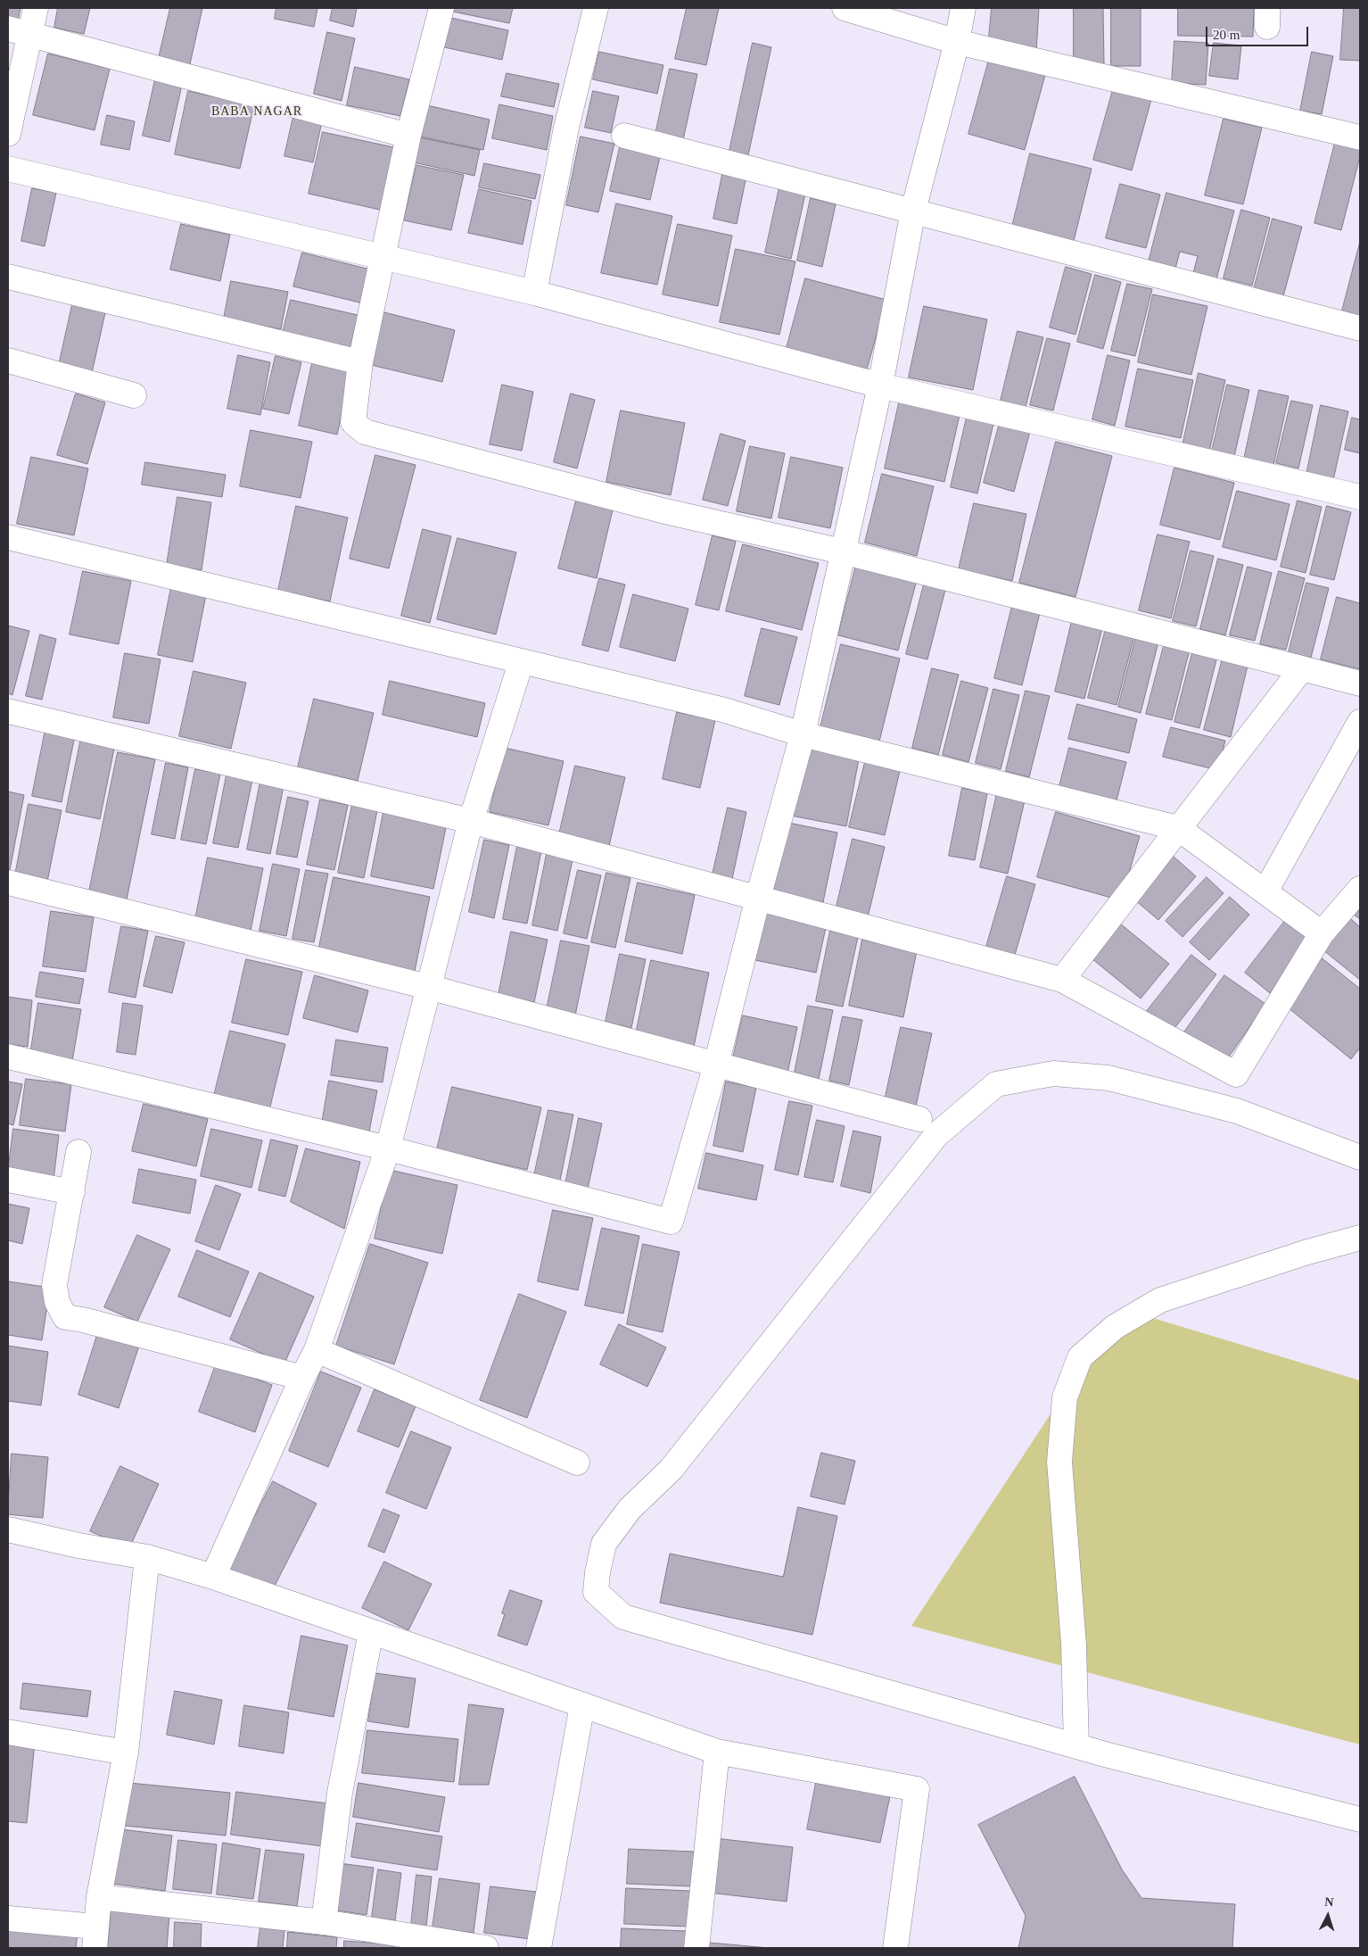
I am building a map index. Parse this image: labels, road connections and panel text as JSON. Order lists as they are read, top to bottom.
{
  "districts": ["BABA NAGAR"],
  "scale_bar": "20 m",
  "north": "top"
}
